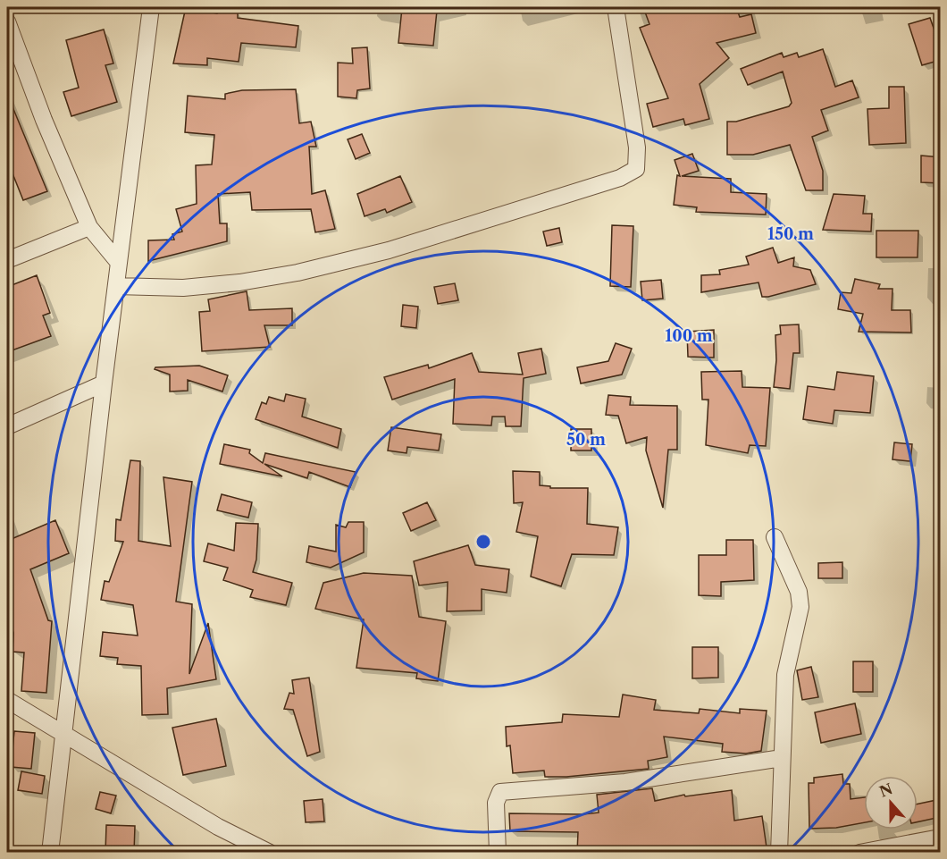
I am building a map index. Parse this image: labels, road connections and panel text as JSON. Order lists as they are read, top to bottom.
{
  "north": "top",
  "rings": ["150 m", "100 m", "50 m"]
}
